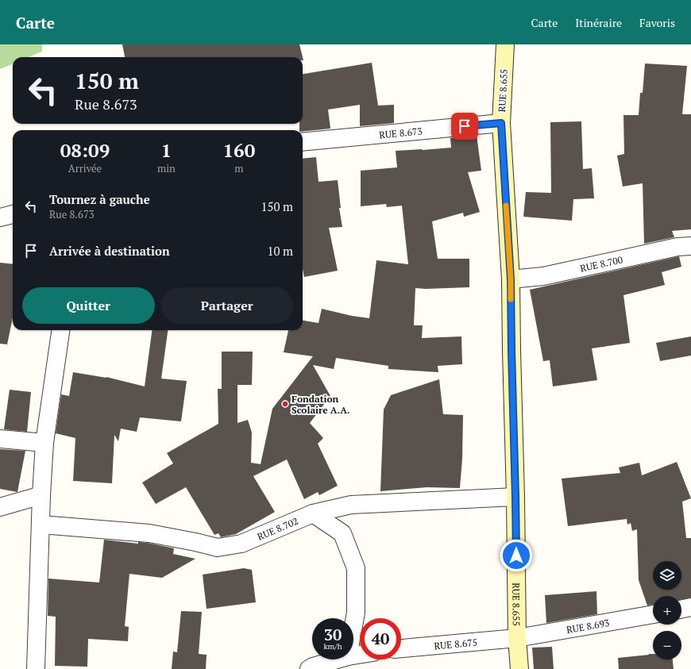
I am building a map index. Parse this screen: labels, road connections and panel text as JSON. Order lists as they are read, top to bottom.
{
  "streets": {
    "street": [
      "RUE 8.655",
      "RUE 8.673",
      "RUE 8.700",
      "RUE 8.702",
      "RUE 8.693",
      "RUE 8.675"
    ]
  },
  "crossings": [
    ["RUE 8.655", "RUE 8.673"],
    ["RUE 8.655", "RUE 8.700"],
    ["RUE 8.655", "RUE 8.702"],
    ["RUE 8.655", "RUE 8.693"],
    ["RUE 8.655", "RUE 8.675"],
    ["RUE 8.693", "RUE 8.675"]
  ],
  "places": ["Fondation Scolaire A.A."],
  "page": {
    "header": "Carte",
    "nav": ["Carte", "Itinéraire", "Favoris"],
    "turn": ["150 m", "Rue 8.673"],
    "eta": [
      "08:09",
      "Arrivée",
      "1",
      "min",
      "160",
      "m"
    ],
    "list": [
      {
        "name": "Tournez à gauche",
        "note": "Rue 8.673",
        "value": "150 m"
      },
      {
        "name": "Arrivée à destination",
        "value": "10 m"
      }
    ],
    "buttons": ["Quitter", "Partager"],
    "map_buttons": ["+", "−"],
    "speed": "30 km/h",
    "limit": "40"
  }
}
